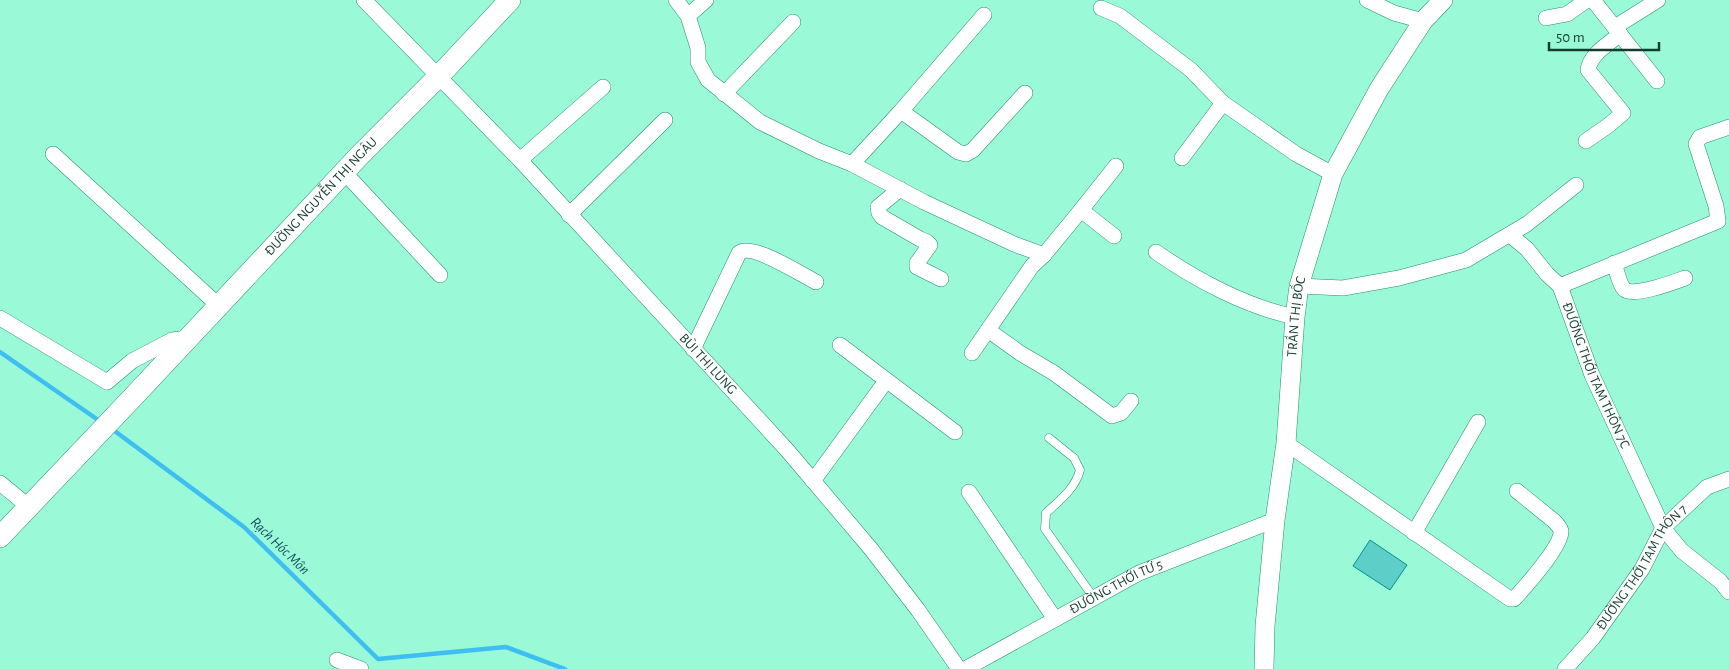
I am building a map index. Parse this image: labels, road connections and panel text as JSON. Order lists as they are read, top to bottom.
{
  "streets": {
    "main road": ["ĐƯỜNG NGUYỄN THỊ NGÂU"],
    "street": [
      "TRẦN THỊ BỐC",
      "BÙI THỊ LÙNG",
      "ĐƯỜNG THỚI TAM THÔN 7C",
      "ĐƯỜNG THỚI TAM THÔN 7",
      "ĐƯỜNG THỚI TỨ 5"
    ]
  },
  "crossings": [
    ["ĐƯỜNG NGUYỄN THỊ NGÂU", "BÙI THỊ LÙNG"],
    ["TRẦN THỊ BỐC", "ĐƯỜNG THỚI TỨ 5"],
    ["ĐƯỜNG THỚI TAM THÔN 7C", "ĐƯỜNG THỚI TAM THÔN 7"]
  ],
  "water": ["Rạch Hóc Môn"],
  "scale_bar": "50 m"
}
